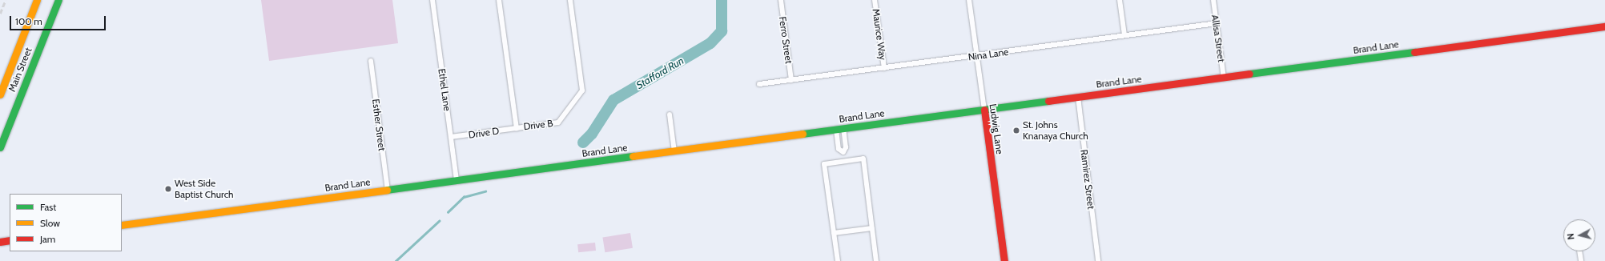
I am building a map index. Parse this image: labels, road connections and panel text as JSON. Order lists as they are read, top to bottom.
{
  "streets": {
    "main road": ["Brand Lane", "Main Street", "Ludwig Lane"],
    "street": [
      "Maurice Way",
      "Allisa Street",
      "Ferro Street",
      "Nina Lane",
      "Ethel Lane",
      "Esther Street",
      "Drive B",
      "Drive D",
      "Ramirez Street"
    ]
  },
  "crossings": [
    ["Maurice Way", "Nina Lane"],
    ["Allisa Street", "Brand Lane"],
    ["Allisa Street", "Nina Lane"],
    ["Ferro Street", "Nina Lane"],
    ["Brand Lane", "Ethel Lane"],
    ["Brand Lane", "Esther Street"],
    ["Brand Lane", "Ludwig Lane"],
    ["Brand Lane", "Ramirez Street"],
    ["Nina Lane", "Ludwig Lane"],
    ["Ethel Lane", "Drive D"],
    ["Drive B", "Drive D"]
  ],
  "water": ["Stafford Run"],
  "places": ["St. Johns Knanaya Church", "West Side Baptist Church"],
  "legend": ["Fast", "Slow", "Jam"],
  "scale_bar": "100 m",
  "north": "left"
}
